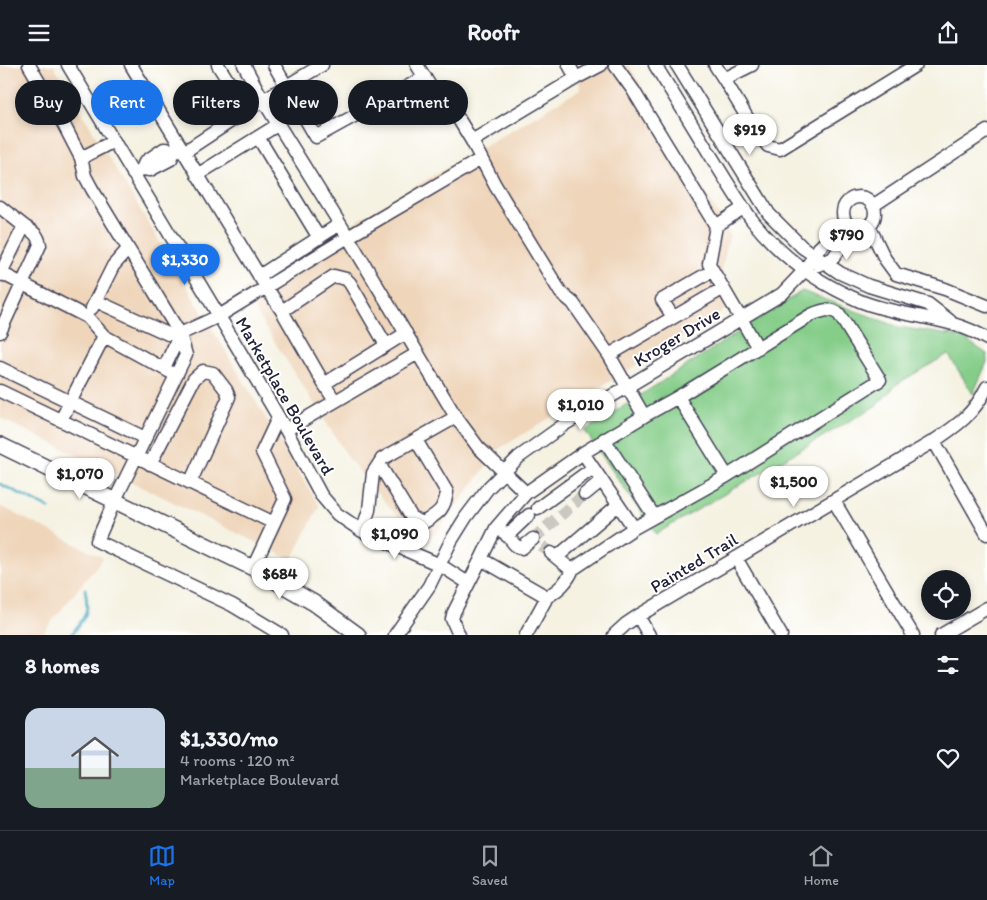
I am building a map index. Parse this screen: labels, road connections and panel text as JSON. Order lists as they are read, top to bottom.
{
  "streets": {
    "street": ["Kroger Drive", "Marketplace Boulevard", "Painted Trail"]
  },
  "crossings": [
    ["Kroger Drive", "Marketplace Boulevard"]
  ],
  "page": {
    "header": "Roofr",
    "chip": [
      "Buy",
      "Rent",
      "Filters",
      "New",
      "Apartment"
    ],
    "price": [
      "$919",
      "$790",
      "$1,330",
      "$1,010",
      "$1,070",
      "$1,500",
      "$1,090",
      "$684"
    ],
    "heading": "8 homes",
    "list": [
      {
        "name": "$1,330/mo",
        "note": "4 rooms · 120 m² · Marketplace Boulevard"
      }
    ],
    "tabs": ["Map", "Saved", "Home"]
  }
}
